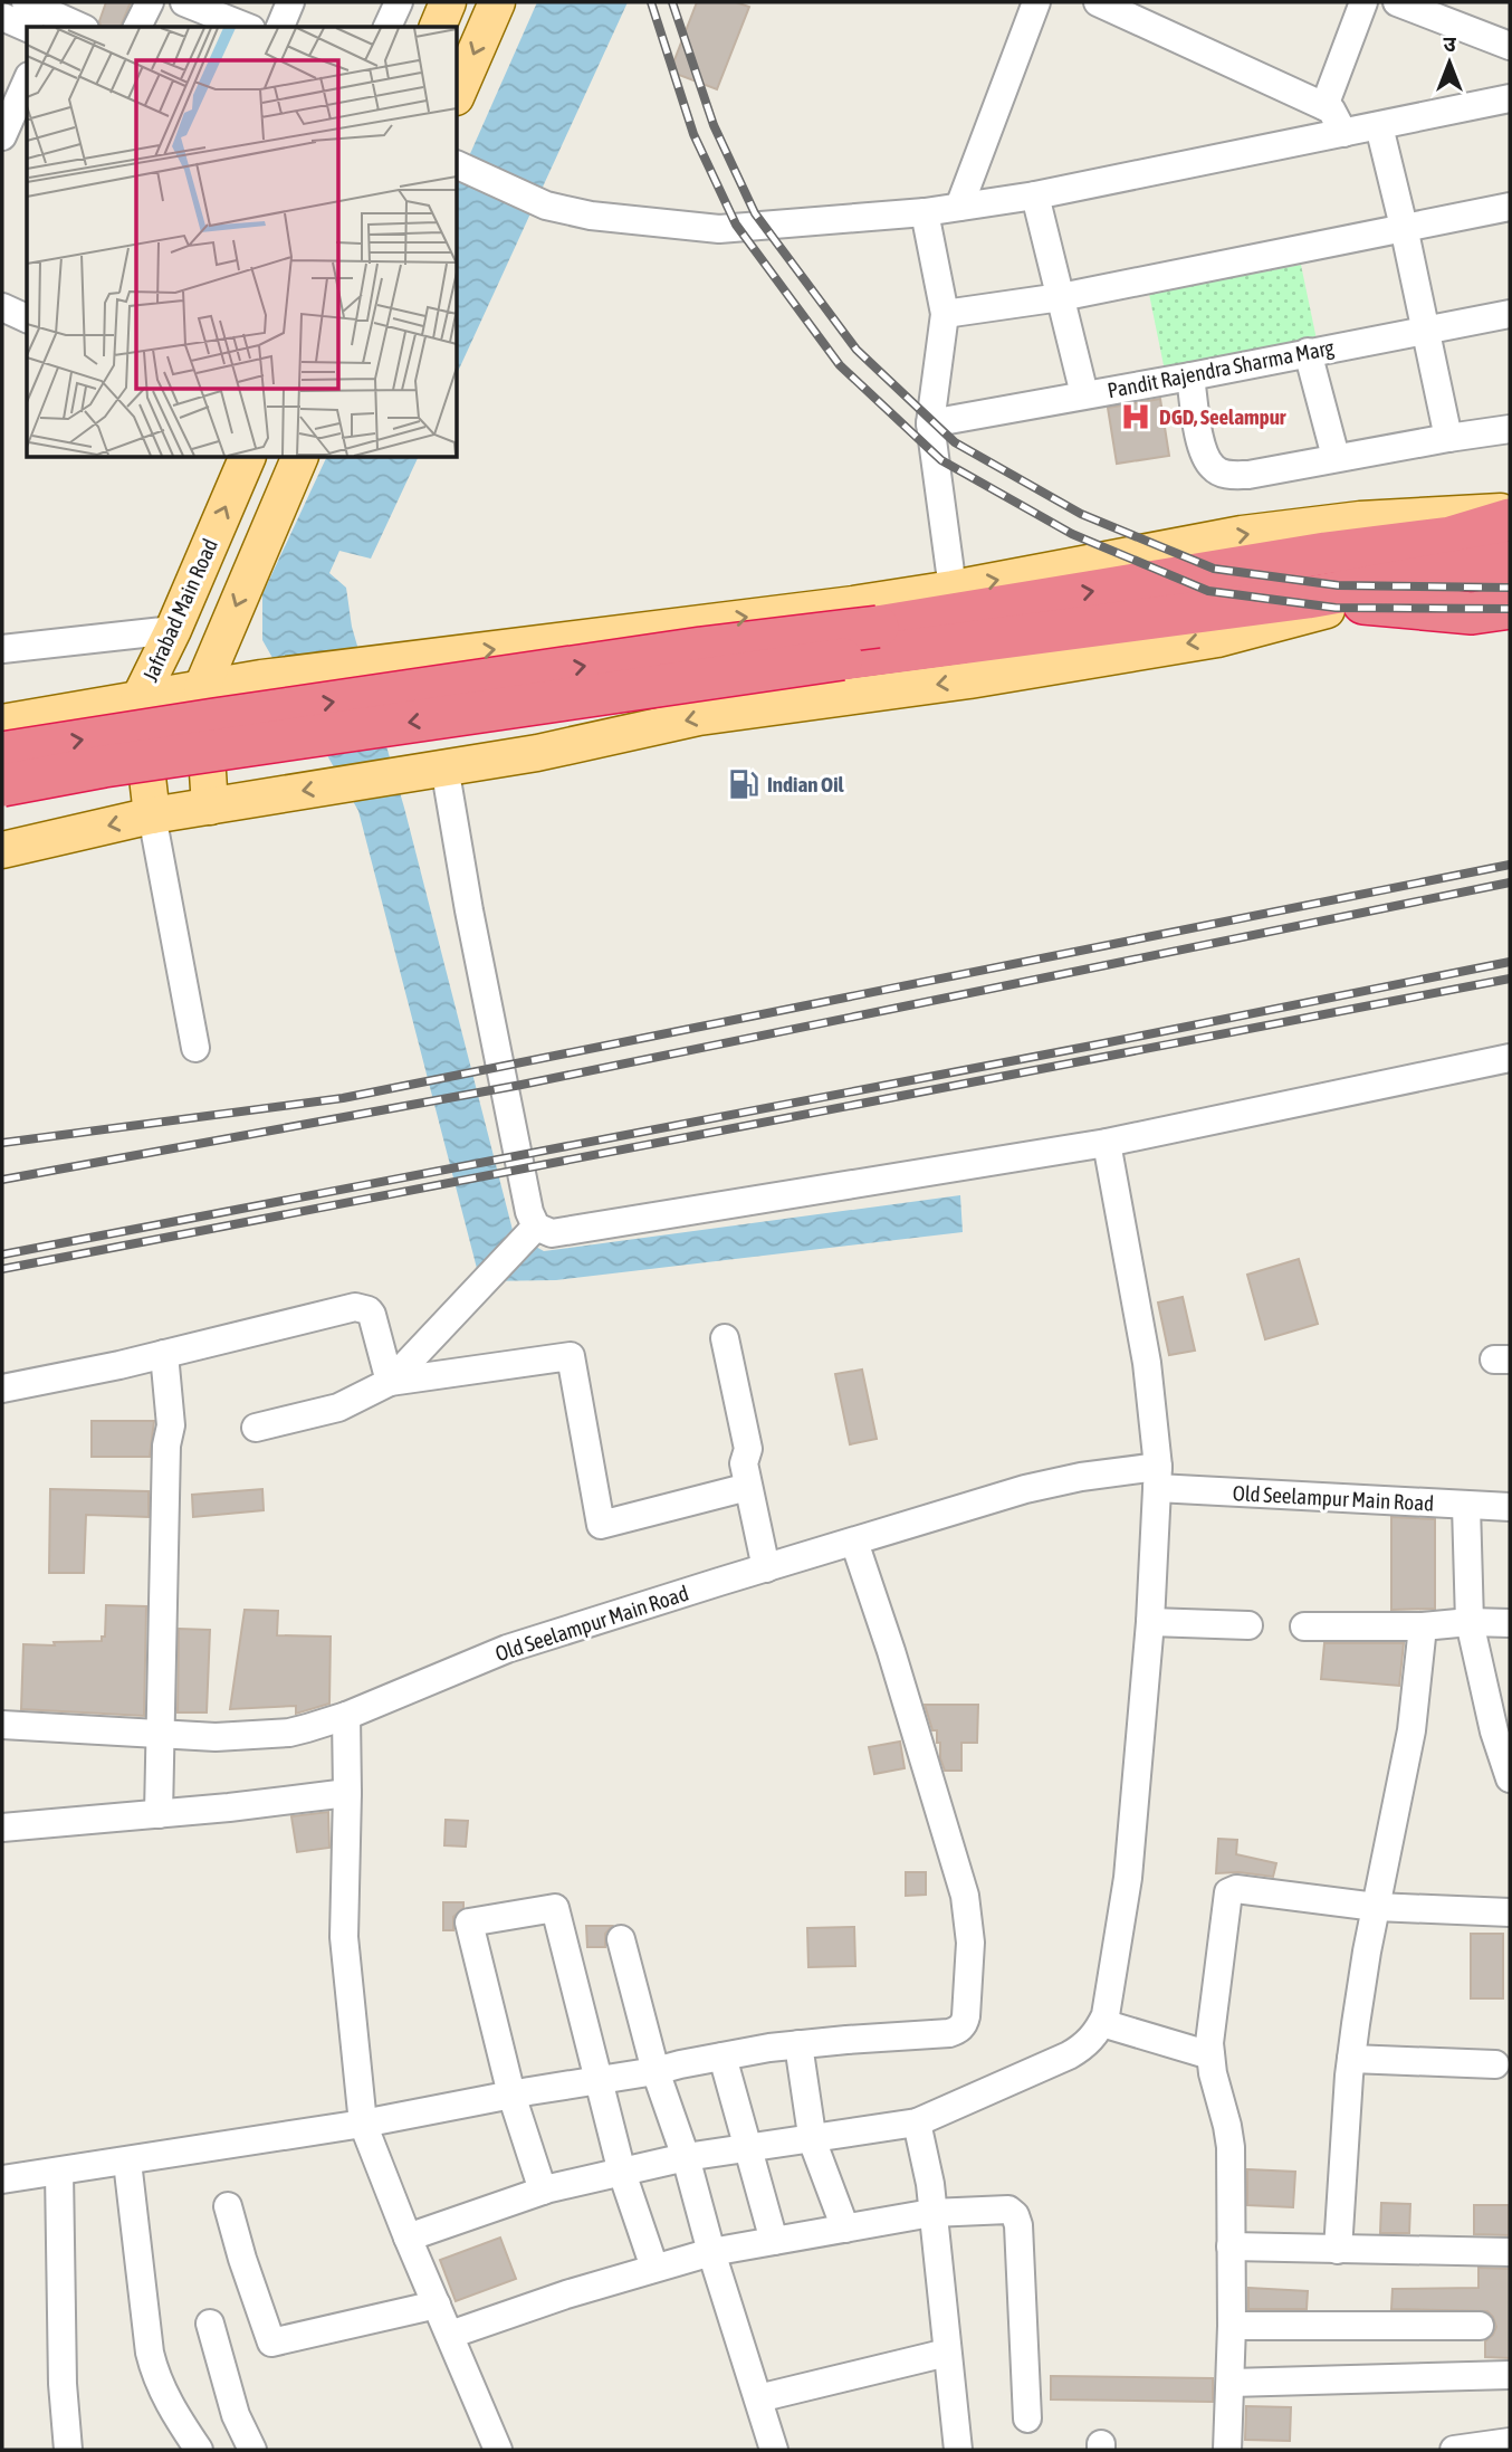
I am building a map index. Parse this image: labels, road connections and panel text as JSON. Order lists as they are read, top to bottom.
{
  "streets": {
    "main road": ["Jafrabad Main Road"],
    "street": ["Pandit Rajendra Sharma Marg", "Old Seelampur Main Road"]
  },
  "places": {
    "hospital": ["DGD, Seelampur"],
    "fuel station": ["Indian Oil"]
  },
  "north": "top"
}
